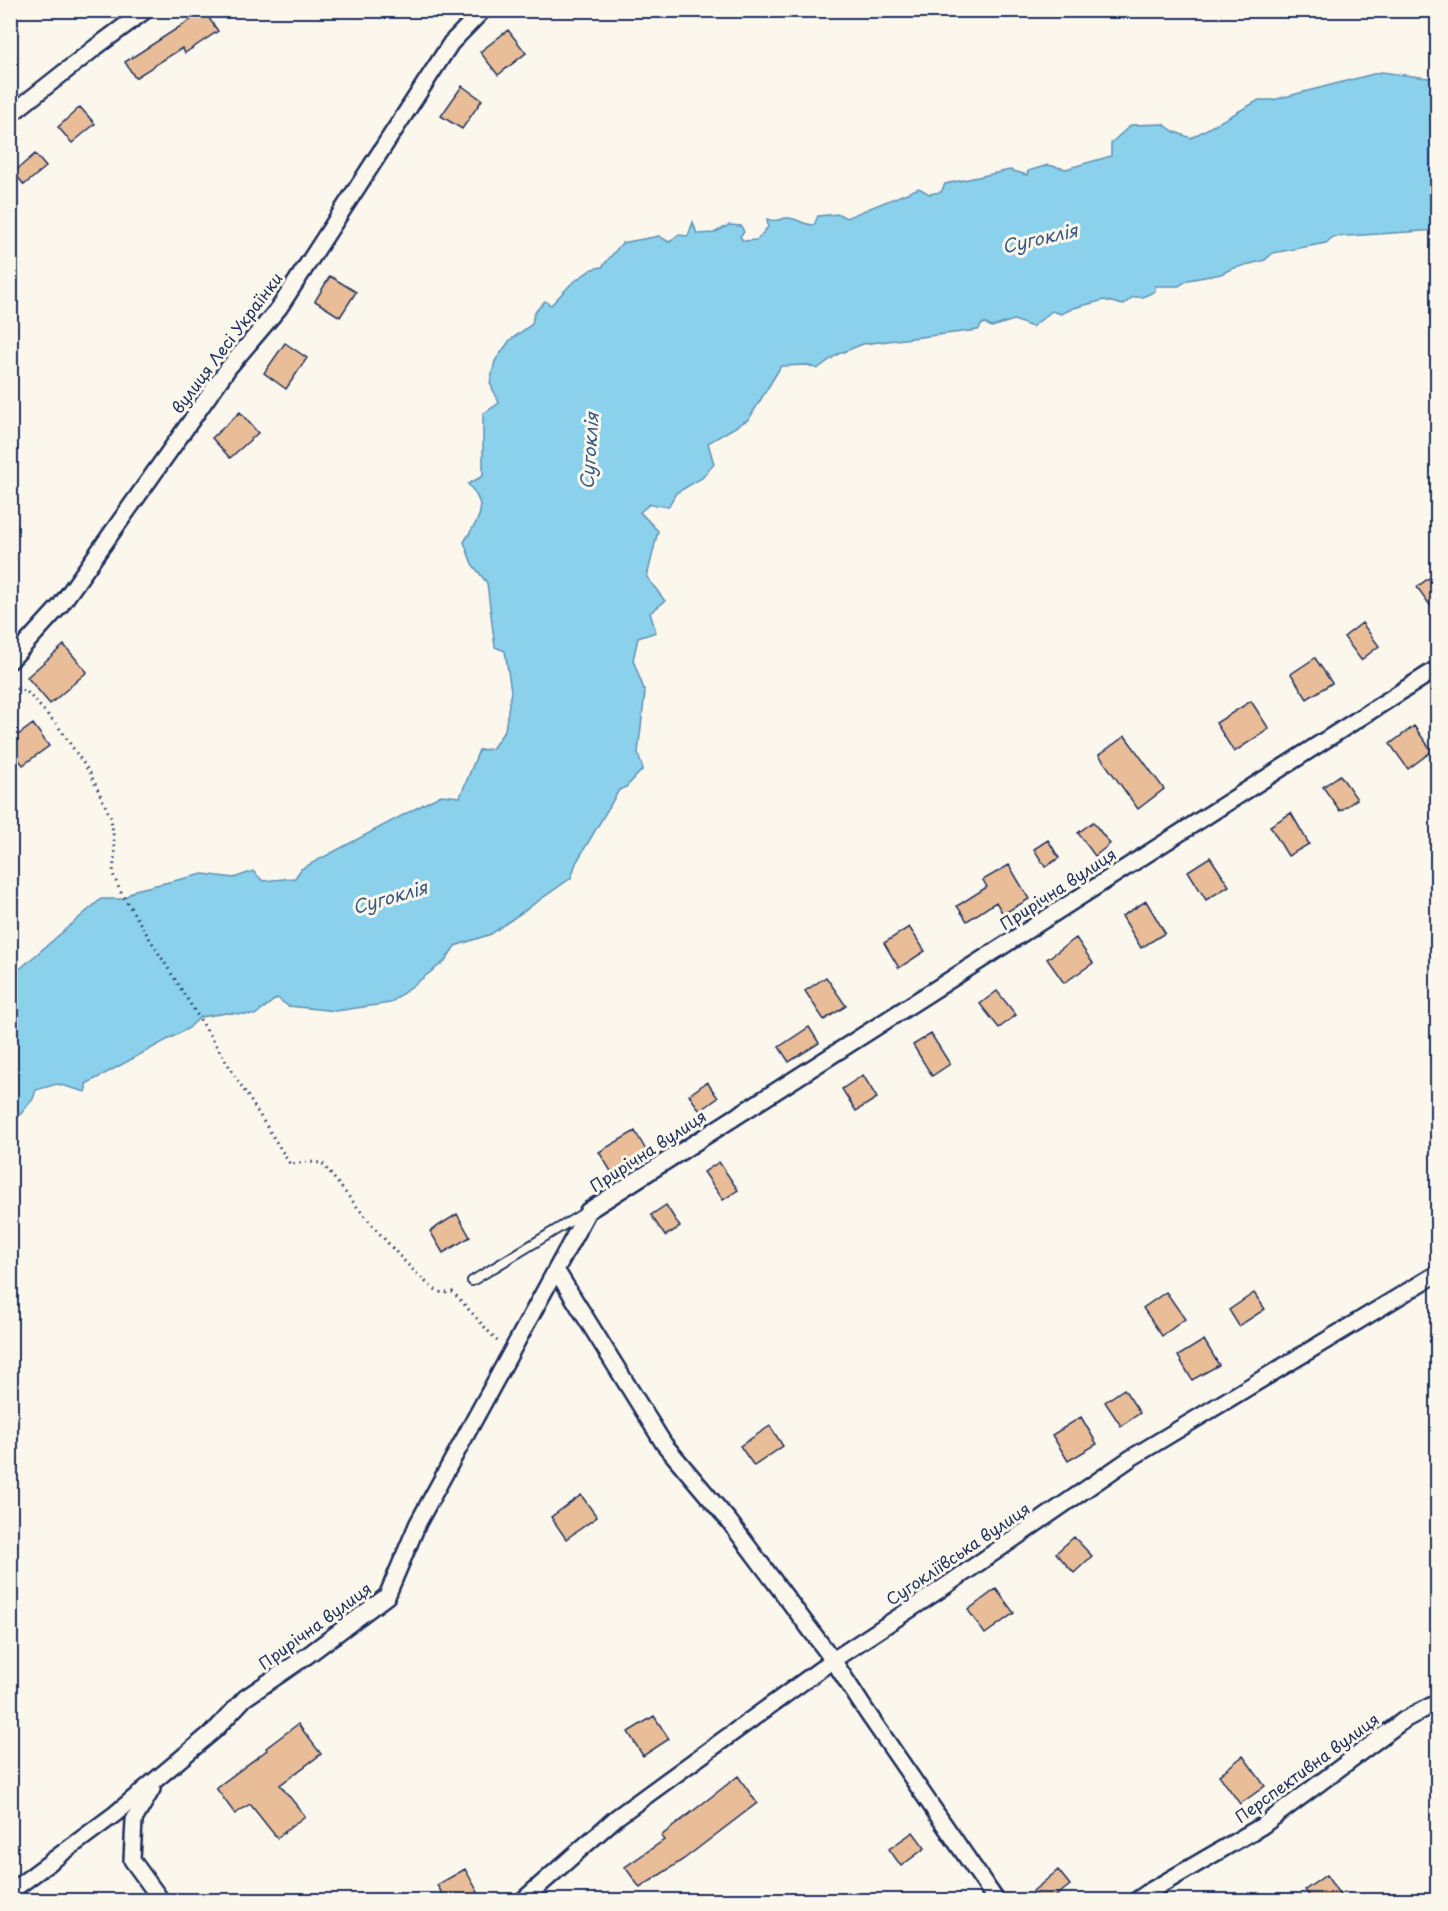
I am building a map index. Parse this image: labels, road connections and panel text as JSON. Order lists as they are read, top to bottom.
{
  "streets": {
    "street": [
      "вулиця Лесі Українки",
      "Прирічна вулиця",
      "Сугокліївська вулиця",
      "Перспективна вулиця"
    ]
  },
  "water": ["Сугоклія"]
}
